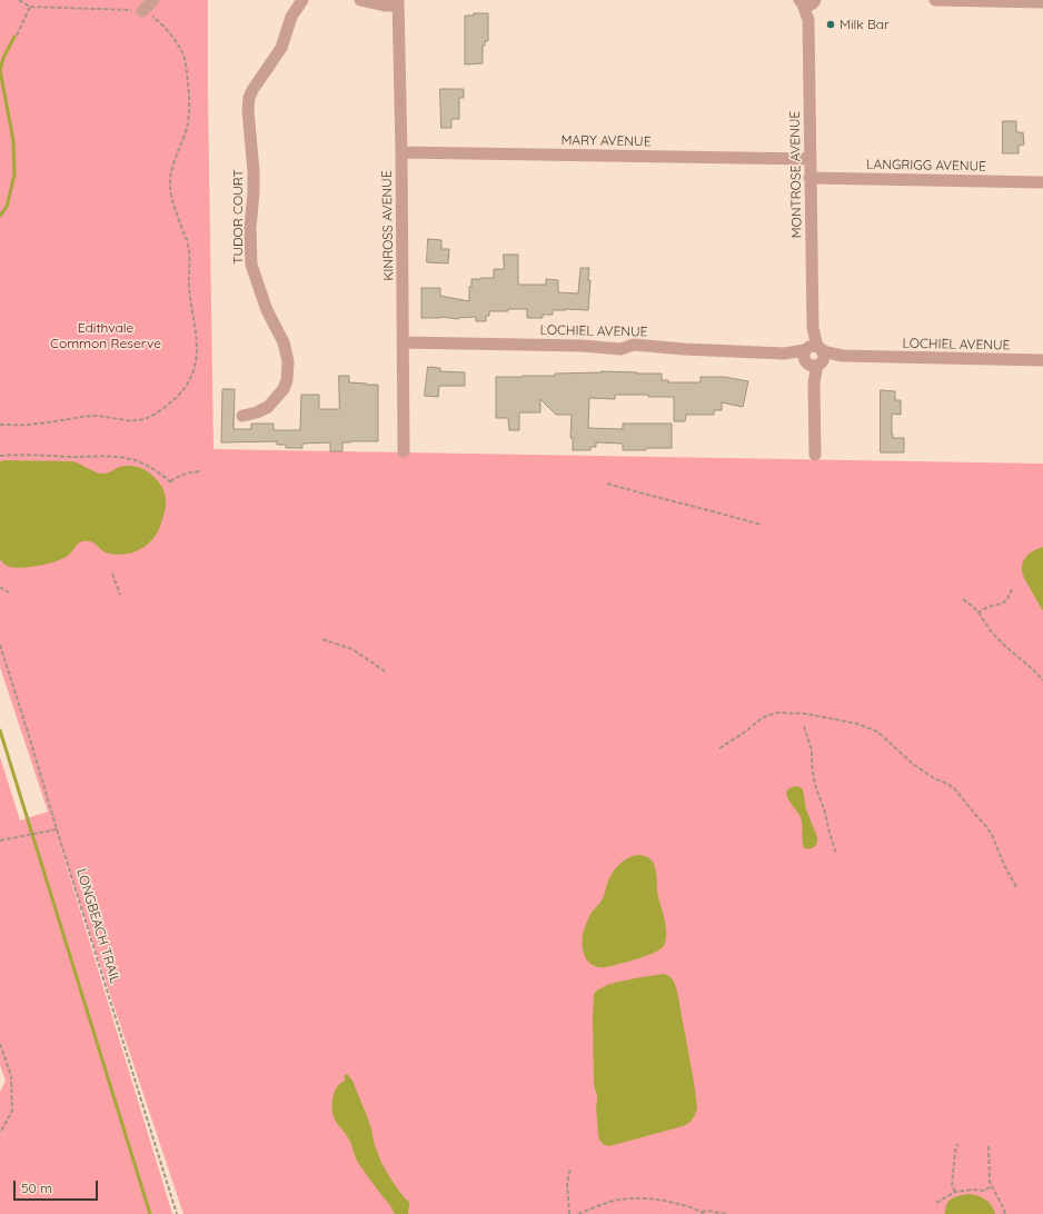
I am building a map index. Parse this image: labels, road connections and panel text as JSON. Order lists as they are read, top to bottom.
{
  "streets": {
    "street": [
      "MARY AVENUE",
      "LANGRIGG AVENUE",
      "MONTROSE AVENUE",
      "TUDOR COURT",
      "KINROSS AVENUE",
      "LOCHIEL AVENUE"
    ],
    "path": ["LONGBEACH TRAIL"]
  },
  "crossings": [
    ["MARY AVENUE", "MONTROSE AVENUE"],
    ["MARY AVENUE", "KINROSS AVENUE"],
    ["LANGRIGG AVENUE", "MONTROSE AVENUE"],
    ["MONTROSE AVENUE", "LOCHIEL AVENUE"],
    ["KINROSS AVENUE", "LOCHIEL AVENUE"]
  ],
  "parks": ["Edithvale Common Reserve"],
  "places": ["Milk Bar"],
  "scale_bar": "50 m"
}
